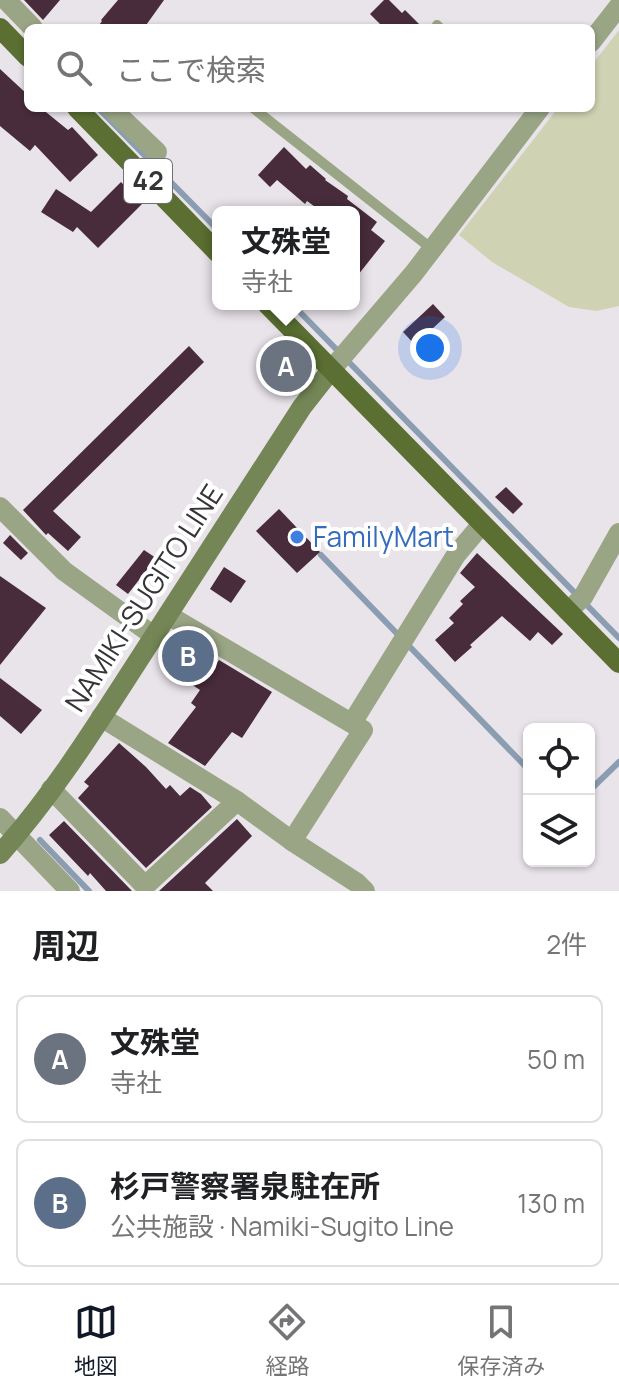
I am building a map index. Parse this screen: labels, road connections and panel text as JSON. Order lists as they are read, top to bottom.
{
  "streets": {
    "main road": ["42", "NAMIKI-SUGITO LINE"]
  },
  "places": ["FamilyMart"],
  "page": {
    "search": "ここで検索",
    "popup": ["文殊堂", "寺社"],
    "pins": ["A", "B"],
    "heading": ["周辺", "2件"],
    "list": [
      {
        "mark": "A",
        "name": "文殊堂",
        "note": "寺社",
        "value": "50 m"
      },
      {
        "mark": "B",
        "name": "杉戸警察署泉駐在所",
        "note": "公共施設 · Namiki-Sugito Line",
        "value": "130 m"
      }
    ],
    "nav": ["地図", "経路", "保存済み"]
  }
}
